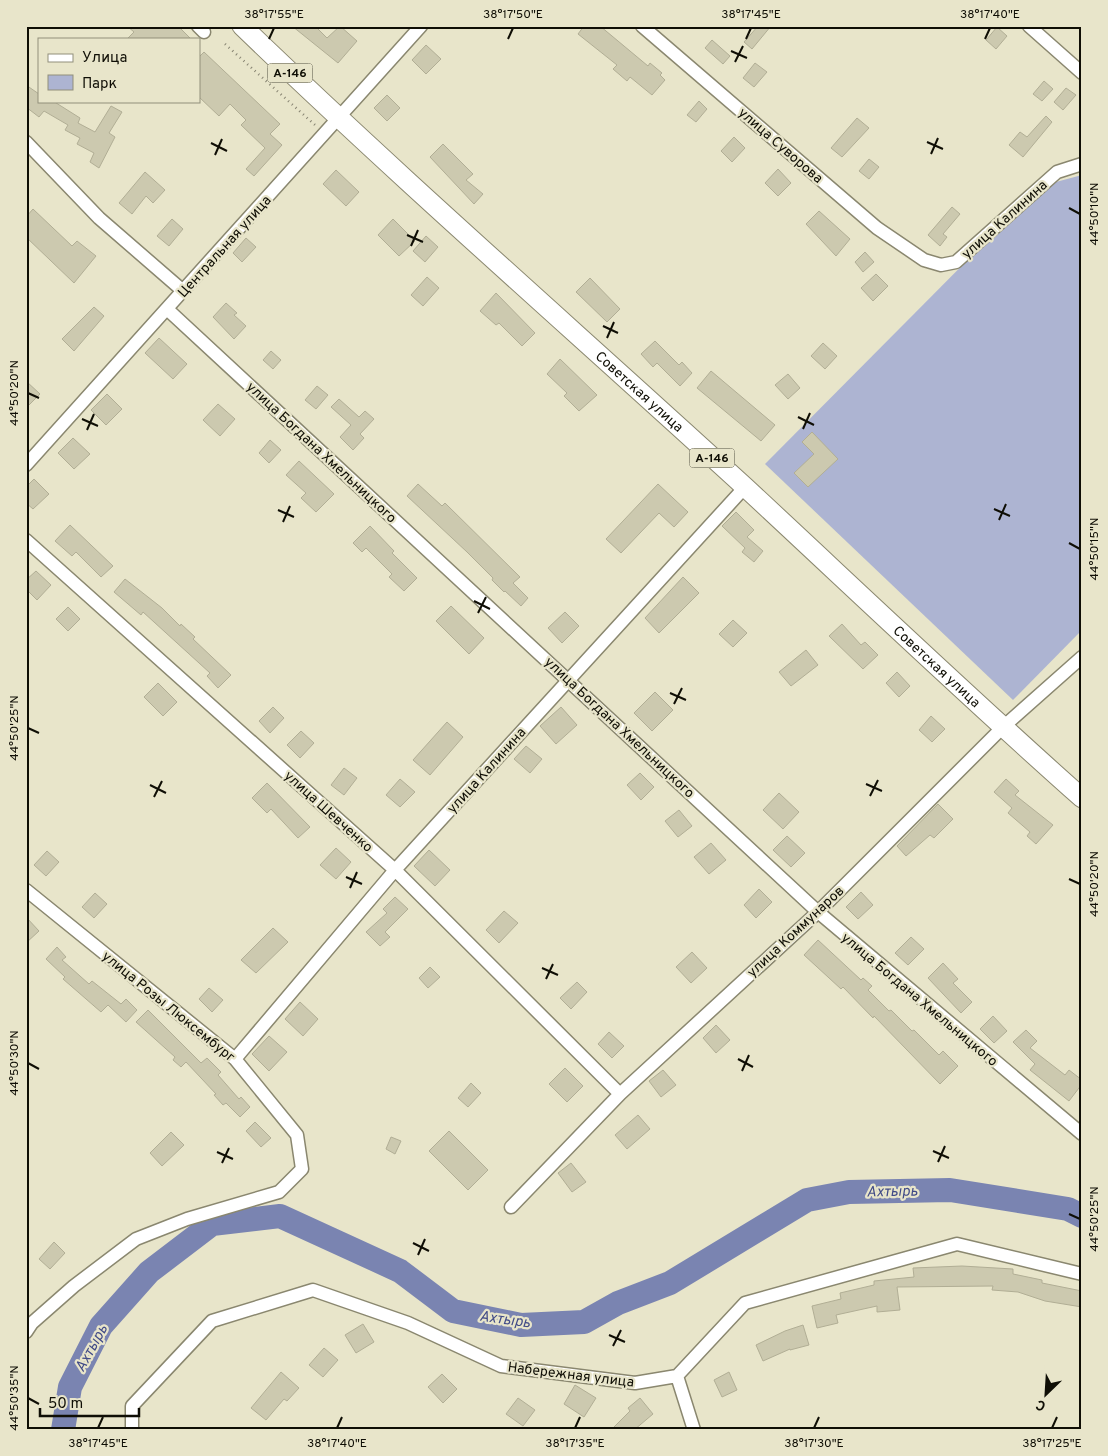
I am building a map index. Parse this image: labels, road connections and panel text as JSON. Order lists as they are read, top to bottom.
{
  "streets": {
    "highway": ["А-146", "Советская улица"],
    "street": [
      "улица Суворова",
      "улица Калинина",
      "Центральная улица",
      "улица Богдана Хмельницкого",
      "улица Шевченко",
      "улица Коммунаров",
      "улица Розы Люксембург",
      "Набережная улица"
    ]
  },
  "crossings": [
    ["улица Суворова", "улица Калинина"],
    ["улица Калинина", "Советская улица"],
    ["улица Калинина", "улица Богдана Хмельницкого"],
    ["улица Калинина", "улица Шевченко"],
    ["улица Калинина", "улица Розы Люксембург"],
    ["Центральная улица", "Советская улица"],
    ["Центральная улица", "улица Богдана Хмельницкого"],
    ["Советская улица", "улица Коммунаров"],
    ["улица Богдана Хмельницкого", "улица Коммунаров"],
    ["улица Шевченко", "улица Коммунаров"]
  ],
  "water": ["Ахтырь"],
  "legend": ["Улица", "Парк"],
  "scale_bar": "50 m",
  "north": "bottom left",
  "coordinates": [
    "38°17'55\"E",
    "38°17'50\"E",
    "38°17'45\"E",
    "38°17'40\"E",
    "44°50'10\"N",
    "44°50'20\"N",
    "44°50'15\"N",
    "44°50'25\"N",
    "44°50'30\"N",
    "44°50'35\"N",
    "38°17'35\"E",
    "38°17'30\"E",
    "38°17'25\"E"
  ]
}
